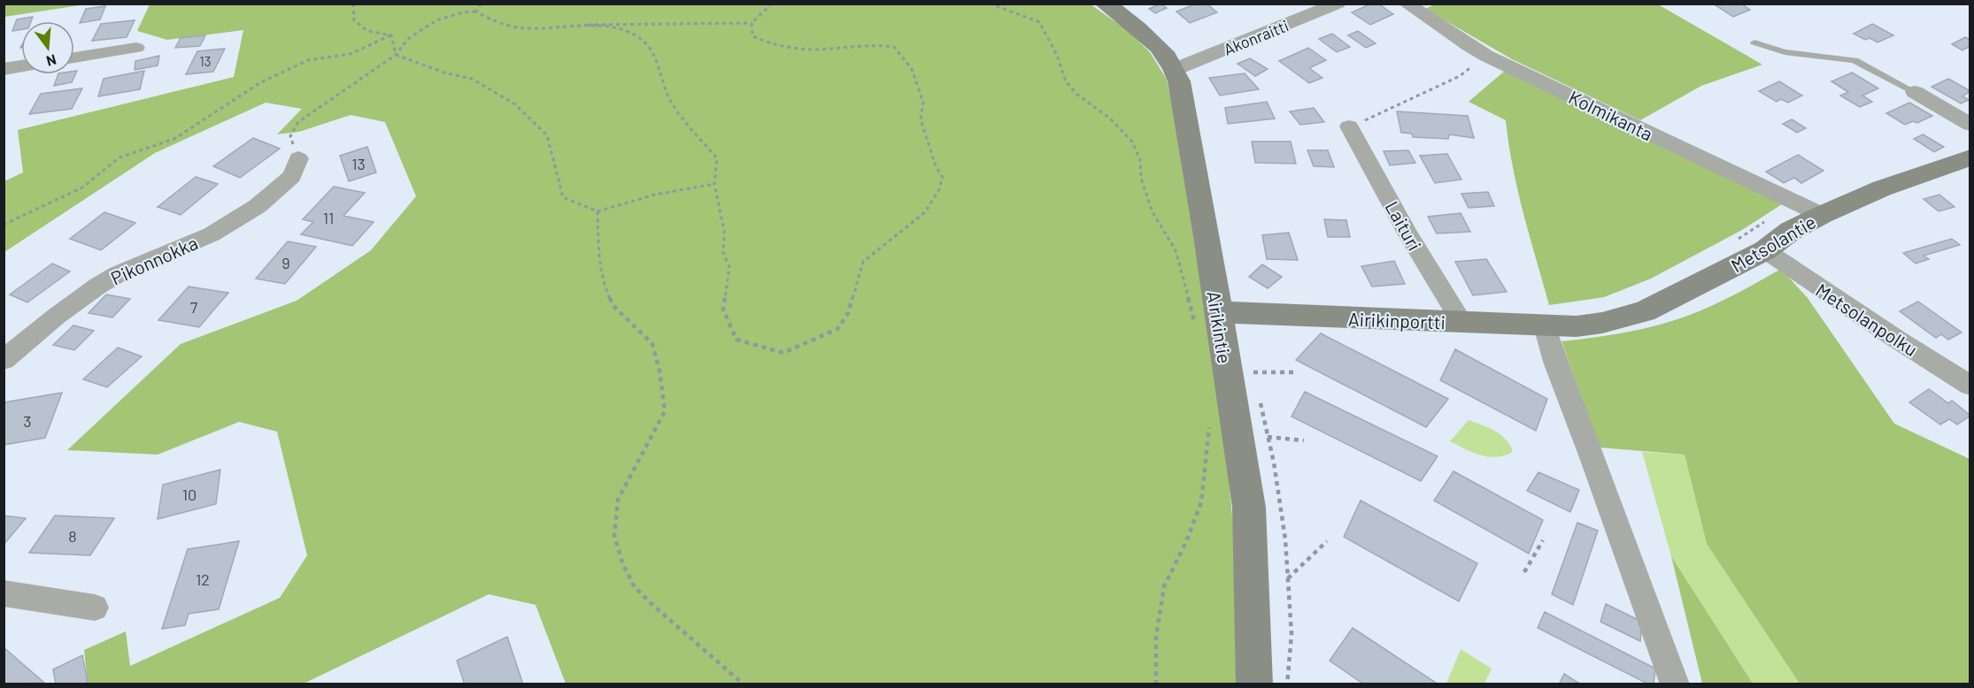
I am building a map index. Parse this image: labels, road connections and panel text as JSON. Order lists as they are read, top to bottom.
{
  "streets": {
    "street": [
      "Akonraitti",
      "Kolmikanta",
      "Laituri",
      "Metsolantie",
      "Pikonnokka",
      "Metsolanpolku",
      "Airikinportti",
      "Airikintie"
    ]
  },
  "crossings": [
    ["Akonraitti", "Airikintie"],
    ["Kolmikanta", "Metsolantie"],
    ["Laituri", "Airikinportti"],
    ["Metsolantie", "Metsolanpolku"],
    ["Metsolantie", "Airikinportti"],
    ["Airikinportti", "Airikintie"]
  ],
  "house_numbers": [
    "13",
    "13",
    "11",
    "9",
    "7",
    "3",
    "10",
    "8",
    "12"
  ],
  "north": "bottom"
}
